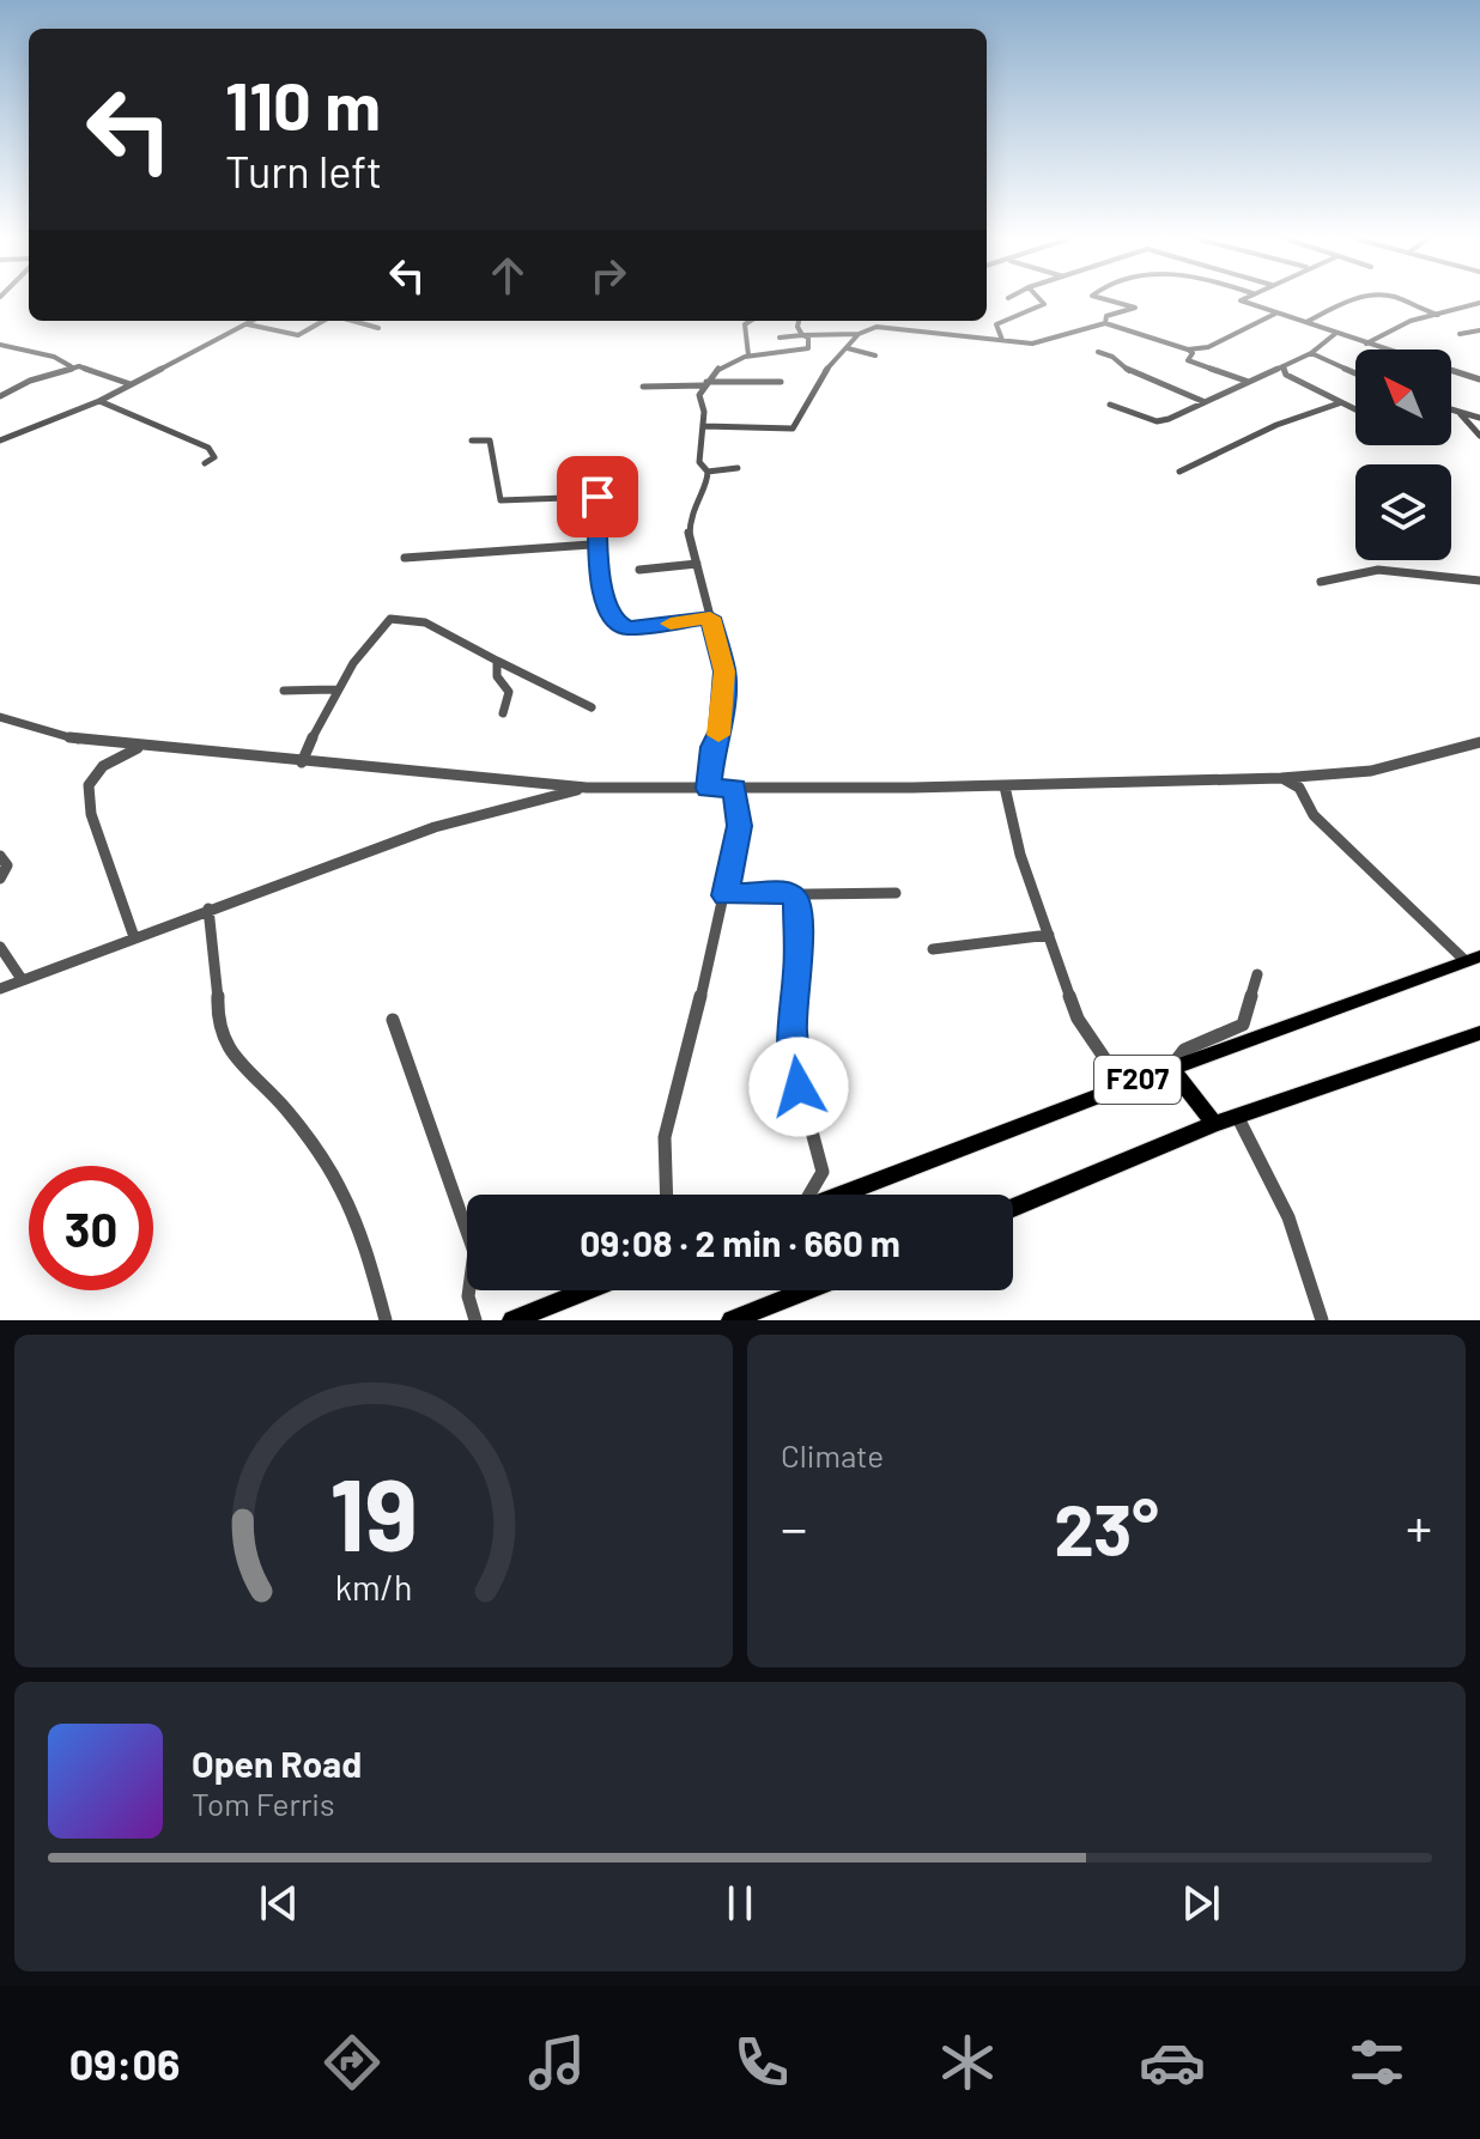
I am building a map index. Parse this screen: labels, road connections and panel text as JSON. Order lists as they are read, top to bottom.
{
  "streets": {
    "main road": ["F207"]
  },
  "north": "top left",
  "page": {
    "turn": ["110 m", "Turn left"],
    "limit": "30",
    "trip": "09:08 · 2 min · 660 m",
    "tile": "Climate",
    "heat": ["−", "23°", "+"],
    "song": ["Open Road", "Tom Ferris"],
    "tabs": "09:06",
    "gauge": ["19", "km/h"]
  }
}
